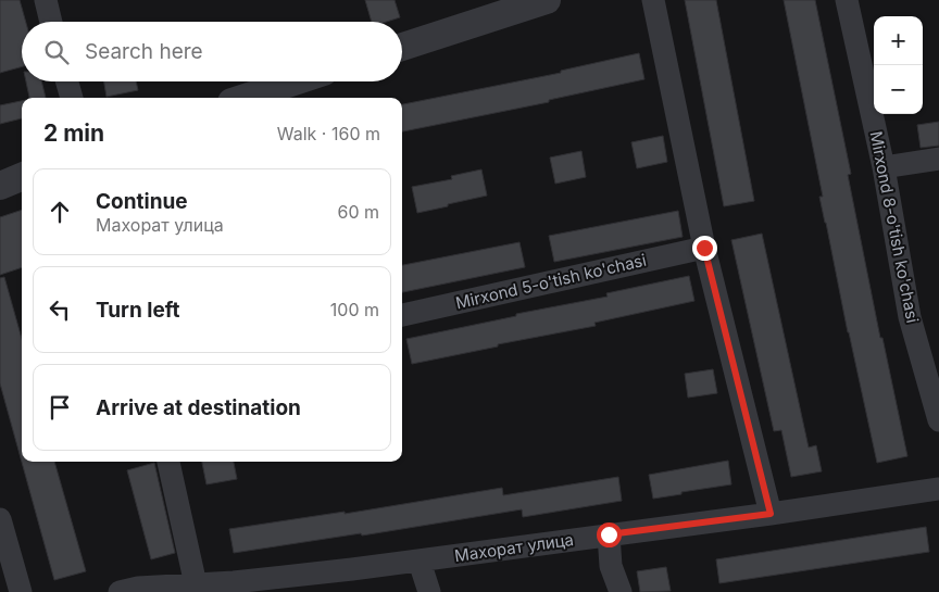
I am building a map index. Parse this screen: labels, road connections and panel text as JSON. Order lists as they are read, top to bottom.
{
  "streets": {
    "street": ["Mirxond 8-o'tish ko'chasi", "Mirxond 5-o'tish ko'chasi", "Махорат улица"]
  },
  "page": {
    "map_buttons": ["+", "−"],
    "search": "Search here",
    "heading": ["2 min", "Walk · 160 m"],
    "list": [
      ["Continue", "Махорат улица", "60 m"],
      ["Turn left", "100 m"],
      "Arrive at destination"
    ]
  }
}
